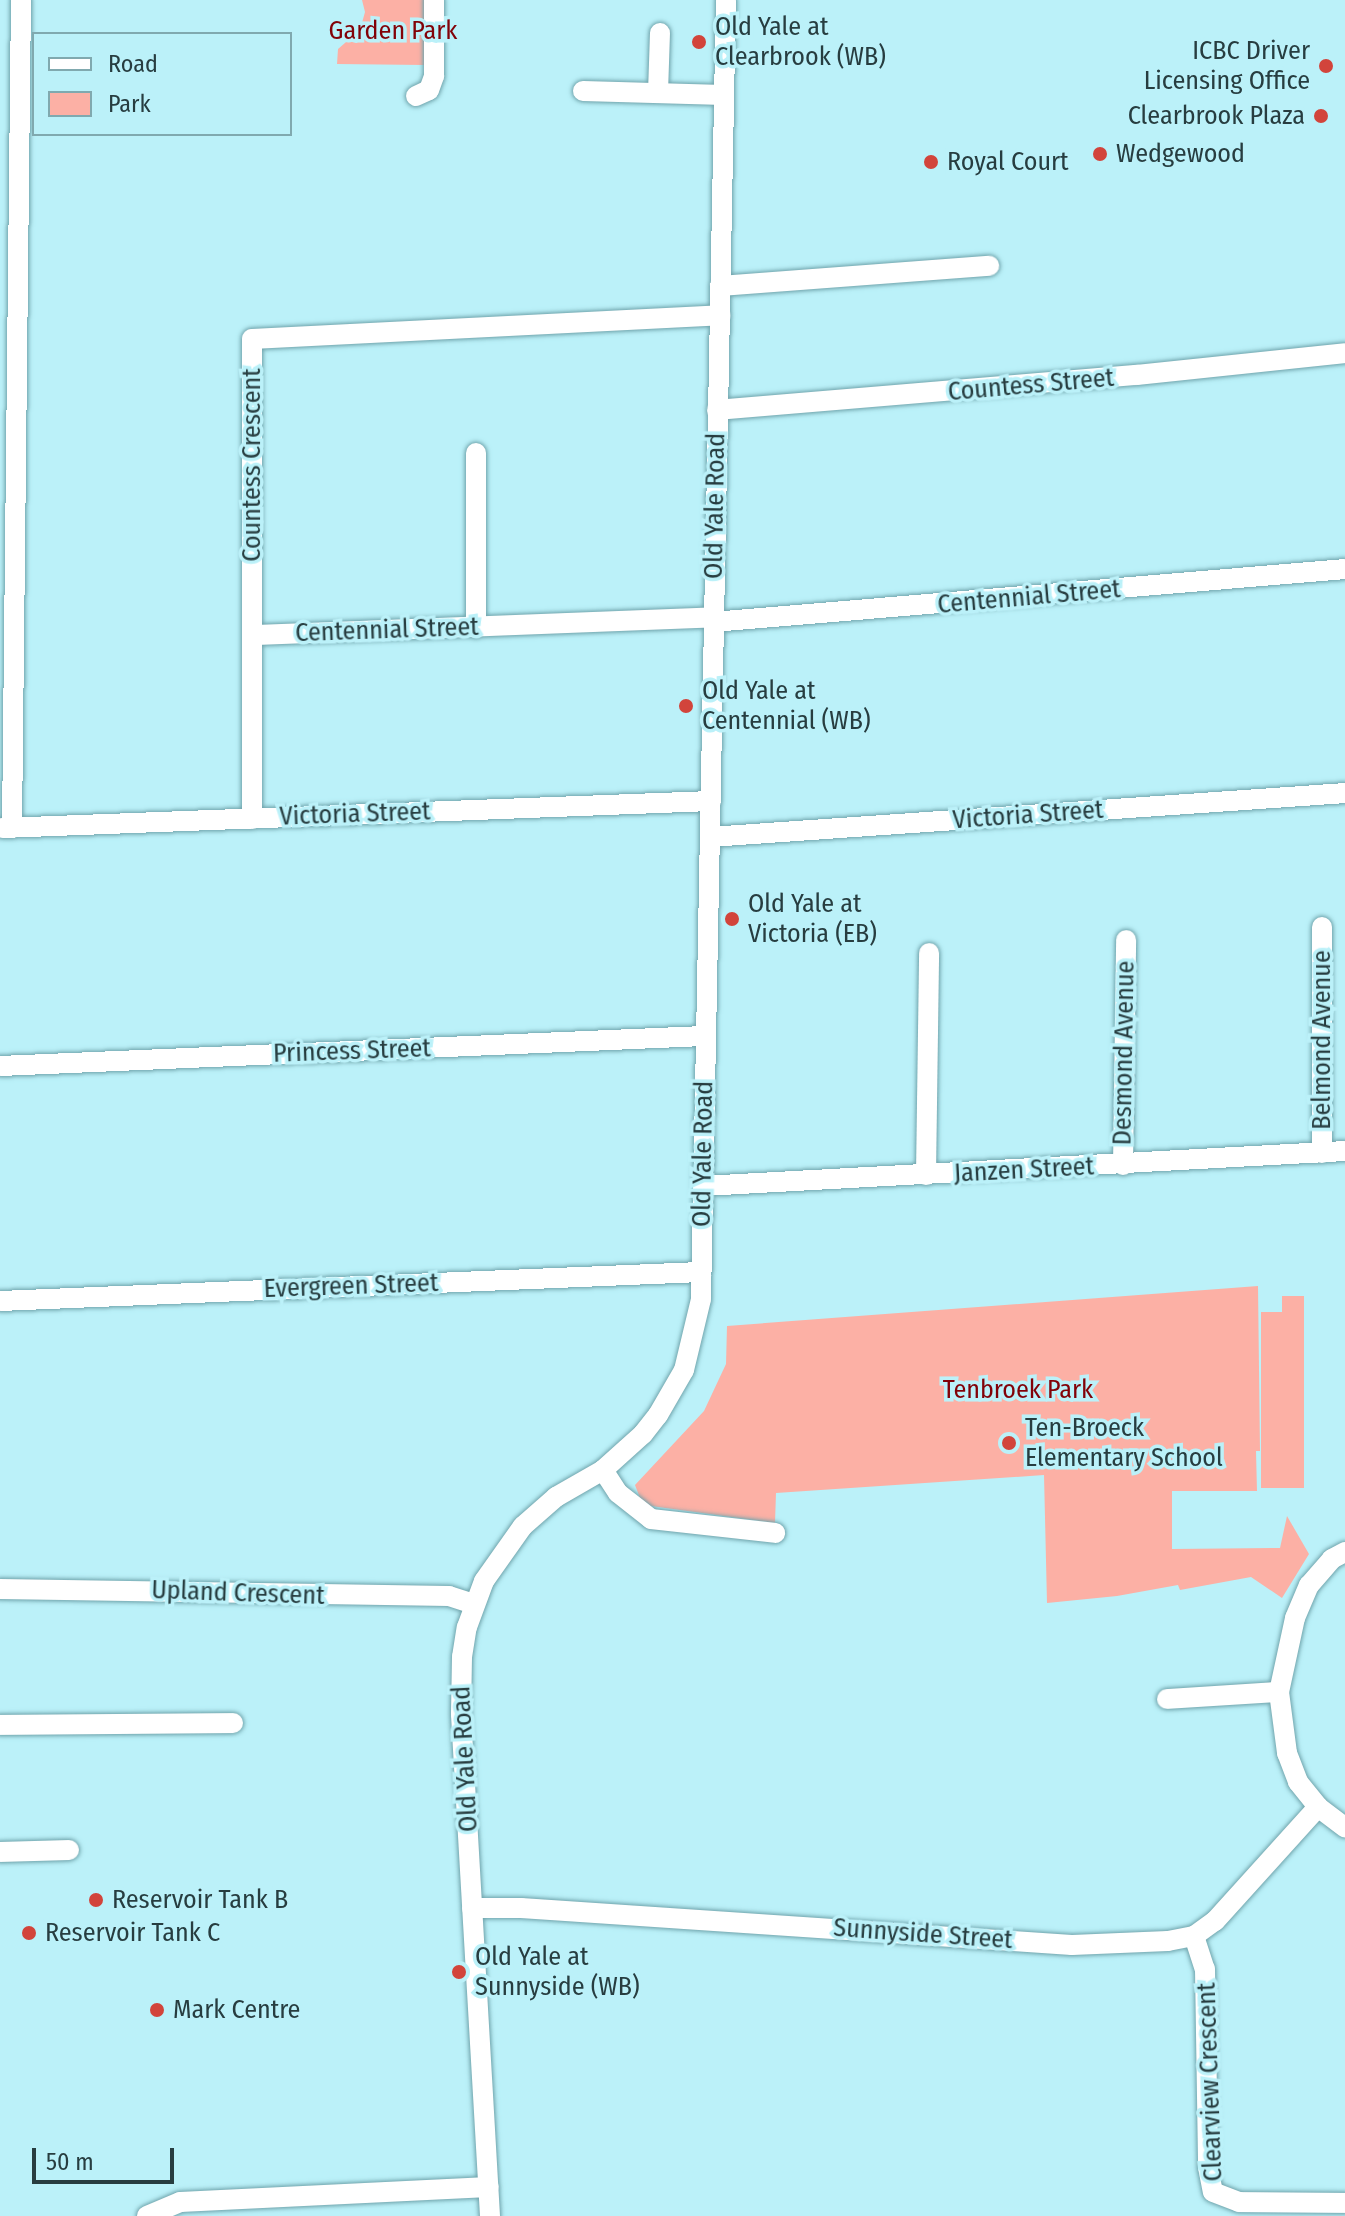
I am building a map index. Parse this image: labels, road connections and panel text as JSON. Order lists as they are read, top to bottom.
{
  "streets": {
    "street": [
      "Countess Street",
      "Countess Crescent",
      "Old Yale Road",
      "Centennial Street",
      "Victoria Street",
      "Belmond Avenue",
      "Princess Street",
      "Desmond Avenue",
      "Janzen Street",
      "Evergreen Street",
      "Upland Crescent",
      "Sunnyside Street",
      "Clearview Crescent"
    ]
  },
  "crossings": [
    ["Countess Street", "Old Yale Road"],
    ["Countess Crescent", "Old Yale Road"],
    ["Countess Crescent", "Centennial Street"],
    ["Countess Crescent", "Victoria Street"],
    ["Old Yale Road", "Centennial Street"],
    ["Old Yale Road", "Victoria Street"],
    ["Old Yale Road", "Princess Street"],
    ["Old Yale Road", "Janzen Street"],
    ["Old Yale Road", "Evergreen Street"],
    ["Old Yale Road", "Upland Crescent"],
    ["Old Yale Road", "Sunnyside Street"],
    ["Belmond Avenue", "Janzen Street"],
    ["Desmond Avenue", "Janzen Street"],
    ["Sunnyside Street", "Clearview Crescent"]
  ],
  "parks": ["Garden Park", "Tenbroek Park"],
  "places": [
    "Old Yale at Clearbrook (WB)",
    "ICBC Driver Licensing Office",
    "Clearbrook Plaza",
    "Wedgewood",
    "Royal Court",
    "Old Yale at Centennial (WB)",
    "Old Yale at Victoria (EB)",
    "Ten-Broeck Elementary School",
    "Reservoir Tank B",
    "Reservoir Tank C",
    "Old Yale at Sunnyside (WB)",
    "Mark Centre"
  ],
  "legend": ["Road", "Park"],
  "scale_bar": "50 m"
}
